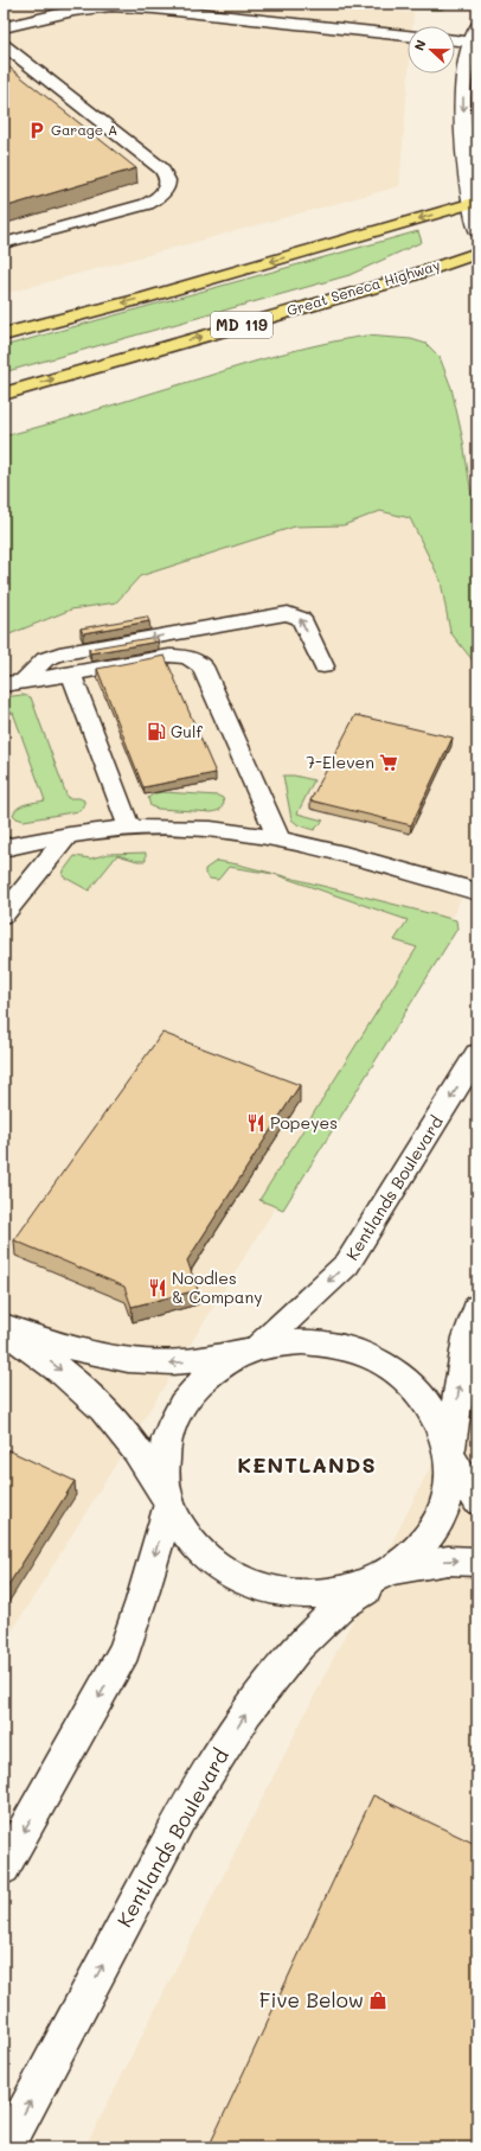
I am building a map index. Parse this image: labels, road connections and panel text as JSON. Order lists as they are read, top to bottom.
{
  "streets": {
    "main road": ["Great Seneca Highway", "MD 119"],
    "street": ["Kentlands Boulevard"]
  },
  "districts": ["KENTLANDS"],
  "places": {
    "parking": ["Garage A"],
    "fuel station": ["Gulf"],
    "supermarket": ["7-Eleven"],
    "restaurant": ["Popeyes", "Noodles & Company"],
    "shop": ["Five Below"]
  },
  "north": "left"
}
